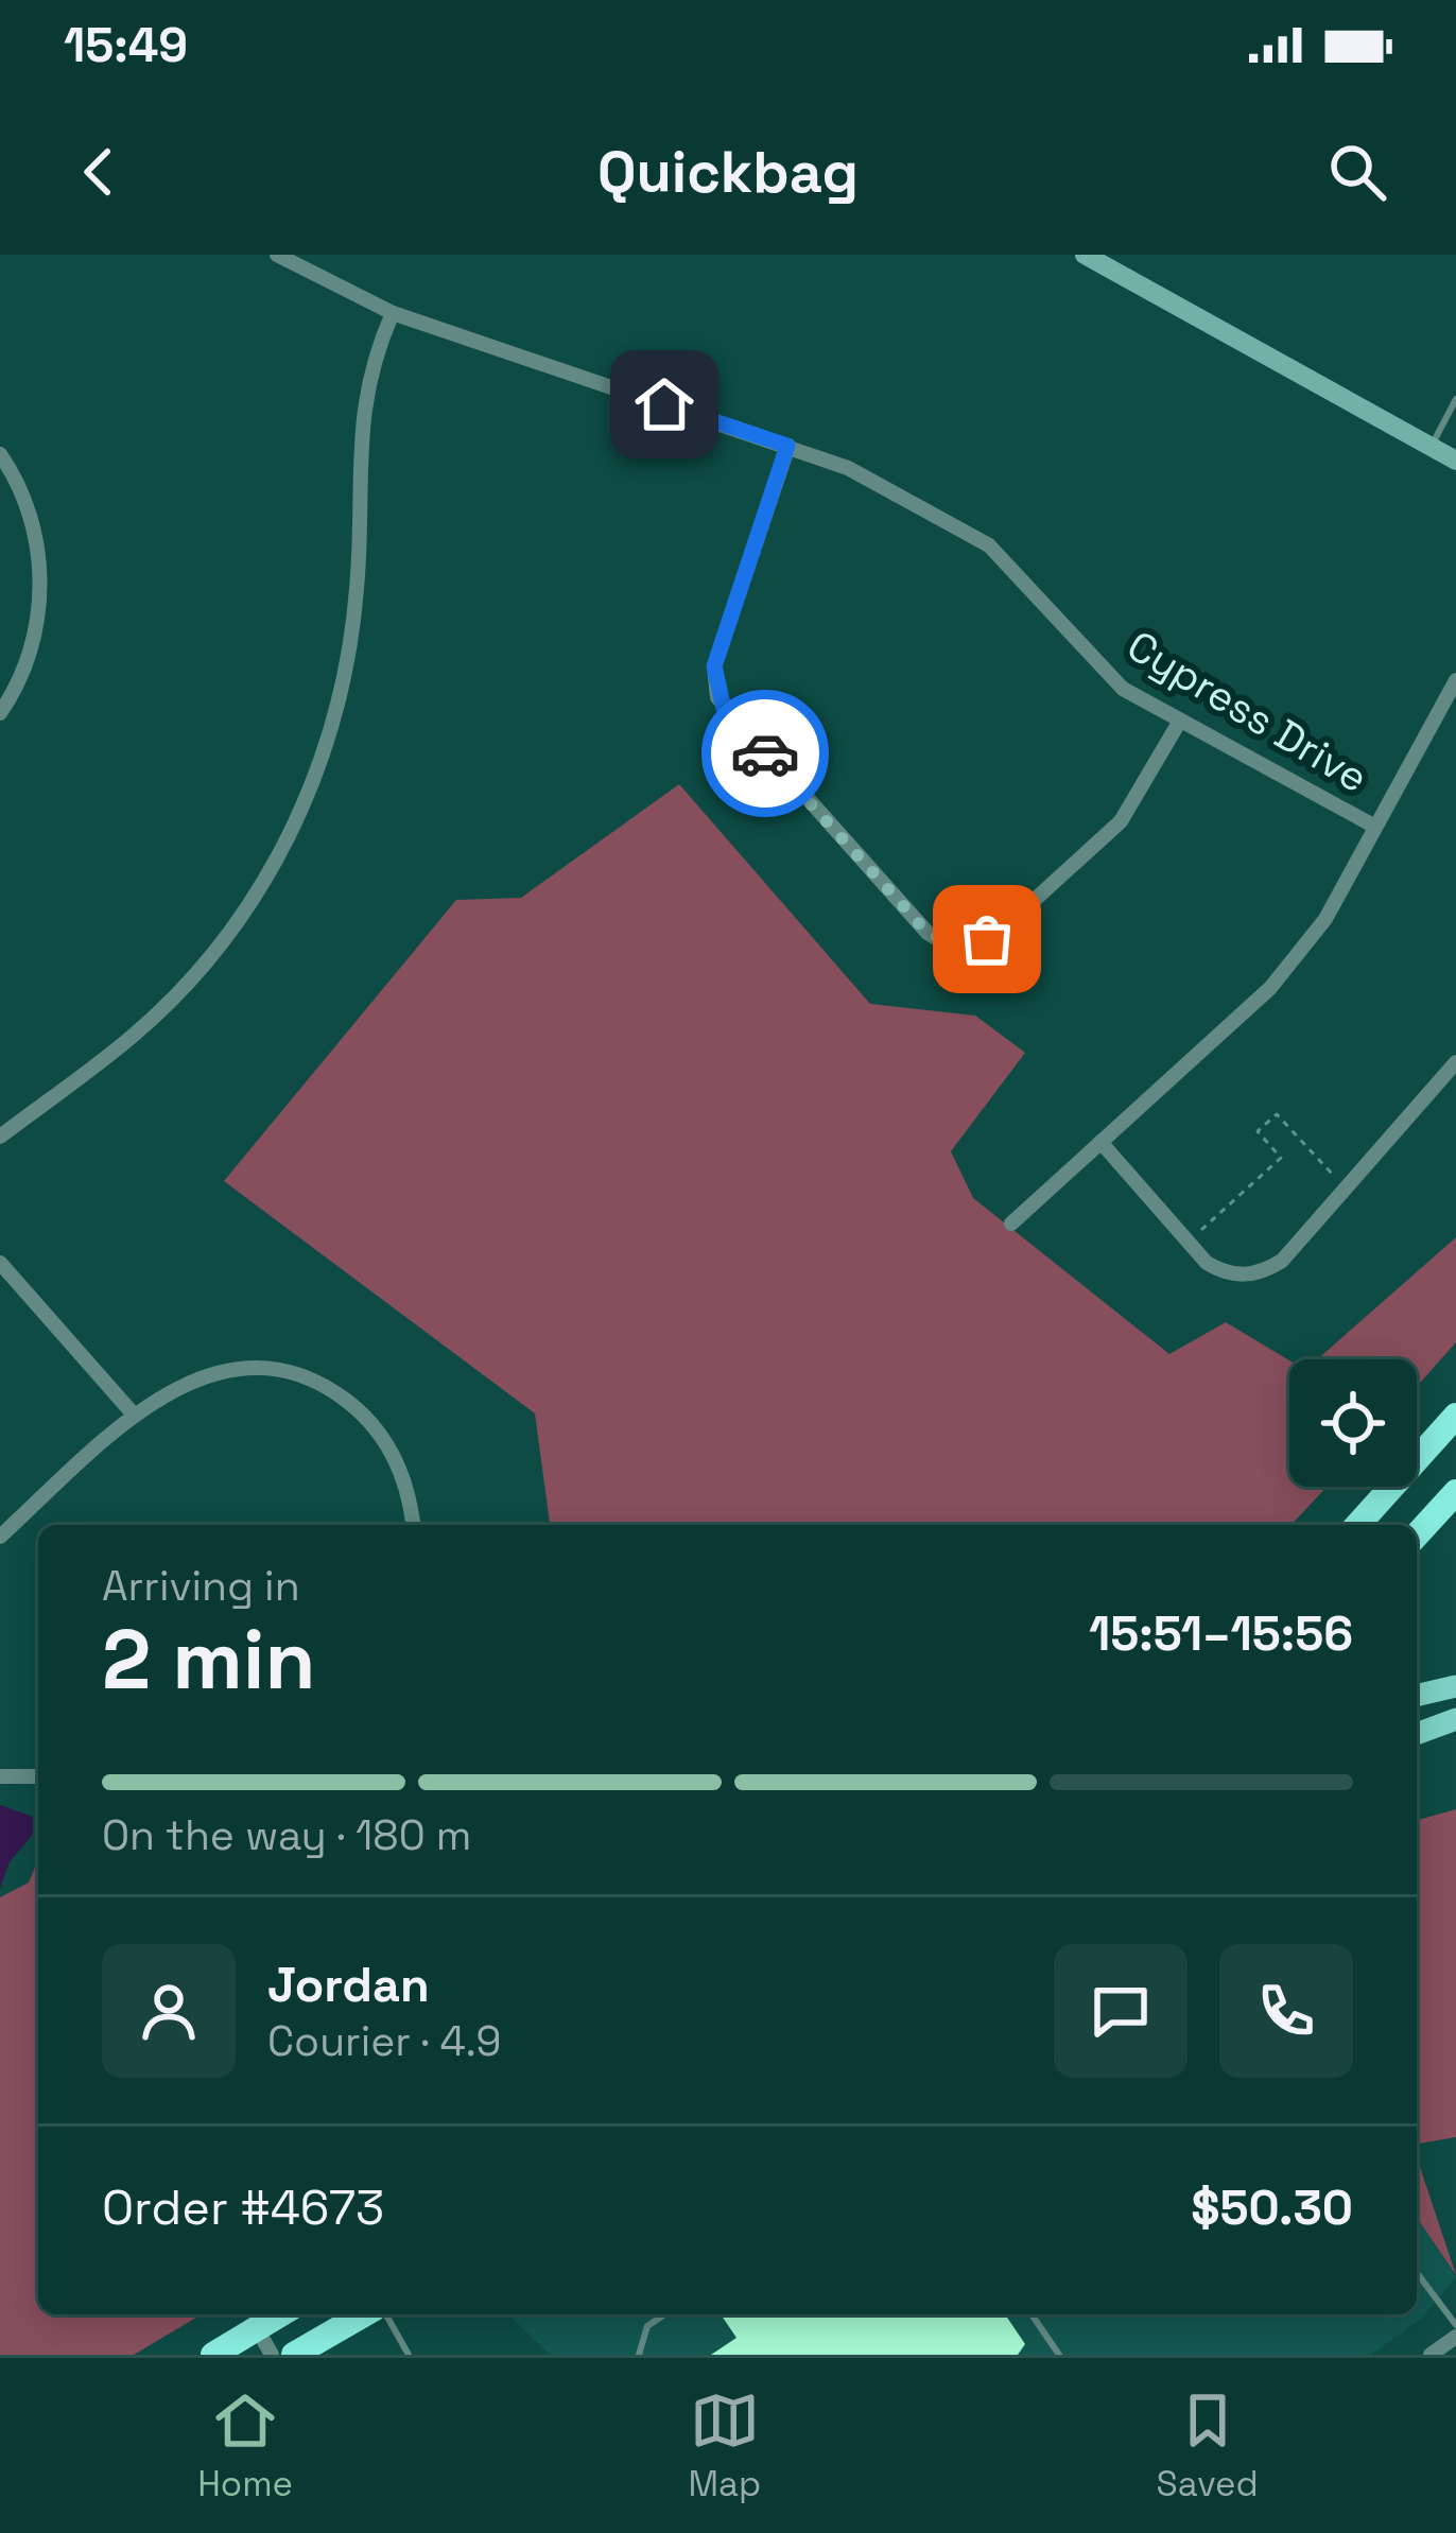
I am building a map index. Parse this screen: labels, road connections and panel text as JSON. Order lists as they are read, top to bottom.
{
  "streets": {
    "street": ["Cypress Drive"]
  },
  "page": {
    "status": "15:49",
    "header": "Quickbag",
    "heading": ["2 min", "Arriving in", "15:51–15:56"],
    "panel": [
      "Jordan",
      "Courier · 4.9",
      "Order #4673",
      "$50.30"
    ],
    "bar": "On the way · 180 m",
    "tabs": ["Home", "Map", "Saved"]
  }
}
